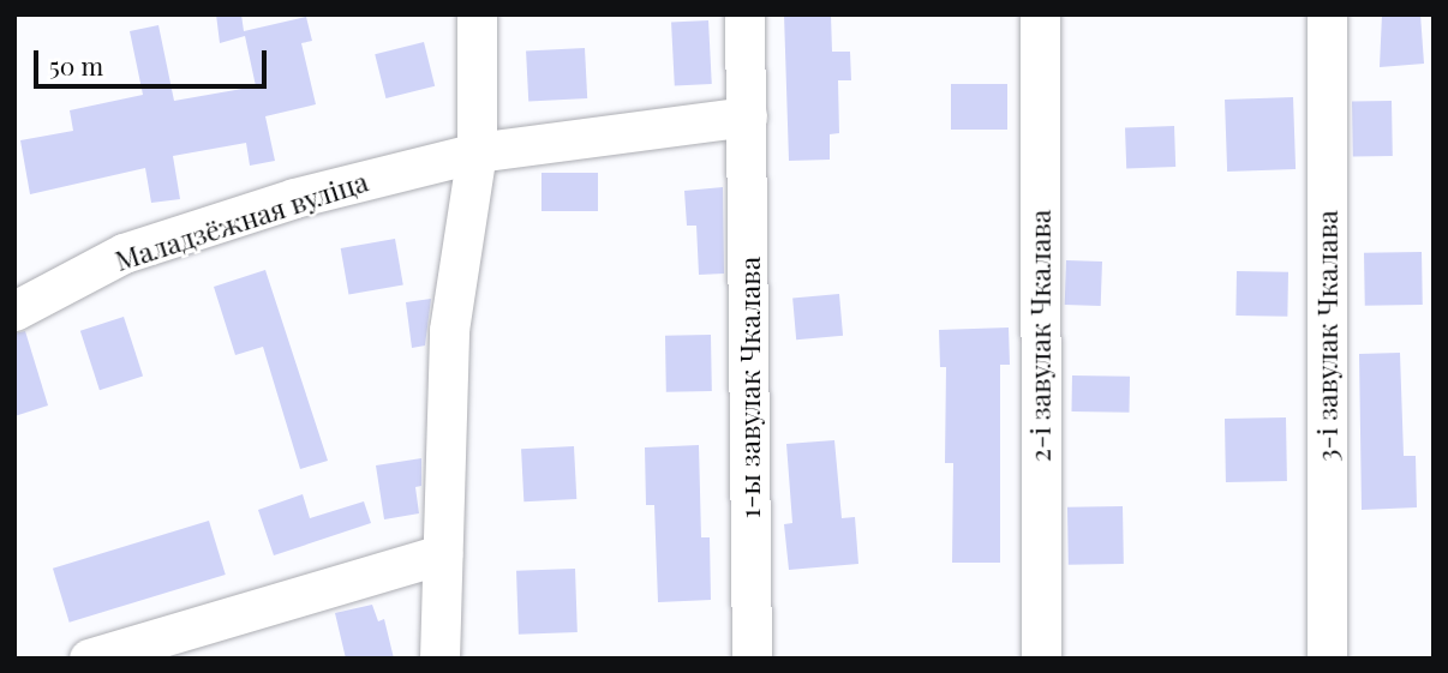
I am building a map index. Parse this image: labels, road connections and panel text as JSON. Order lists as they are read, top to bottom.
{
  "streets": {
    "street": [
      "Маладзёжная вуліца",
      "2-і завулак Чкалава",
      "3-і завулак Чкалава",
      "1-ы завулак Чкалава"
    ]
  },
  "crossings": [
    ["Маладзёжная вуліца", "1-ы завулак Чкалава"]
  ],
  "scale_bar": "50 m"
}
